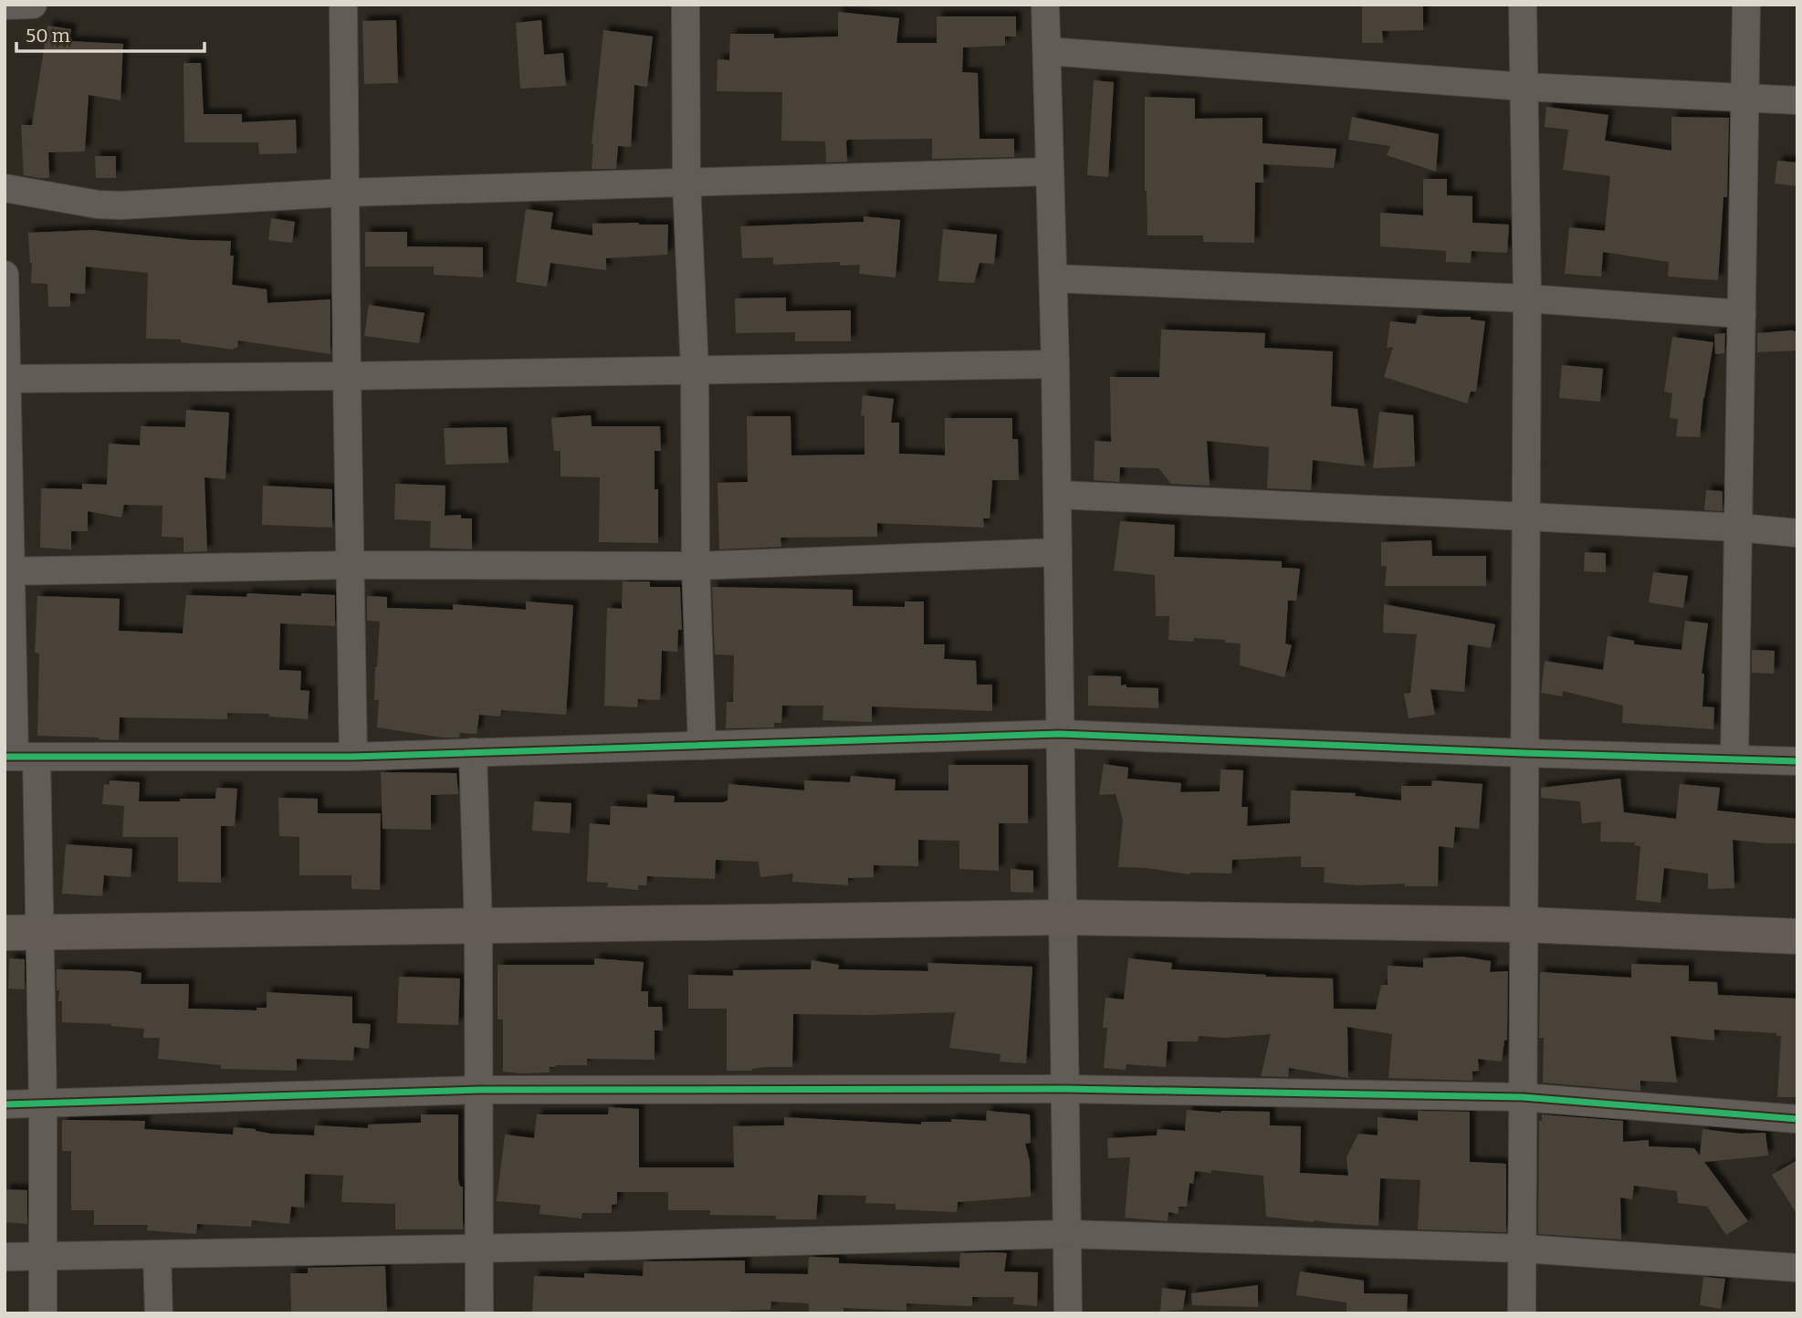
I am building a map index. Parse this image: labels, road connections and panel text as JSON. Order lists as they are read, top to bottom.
{
  "scale_bar": "50 m"
}
